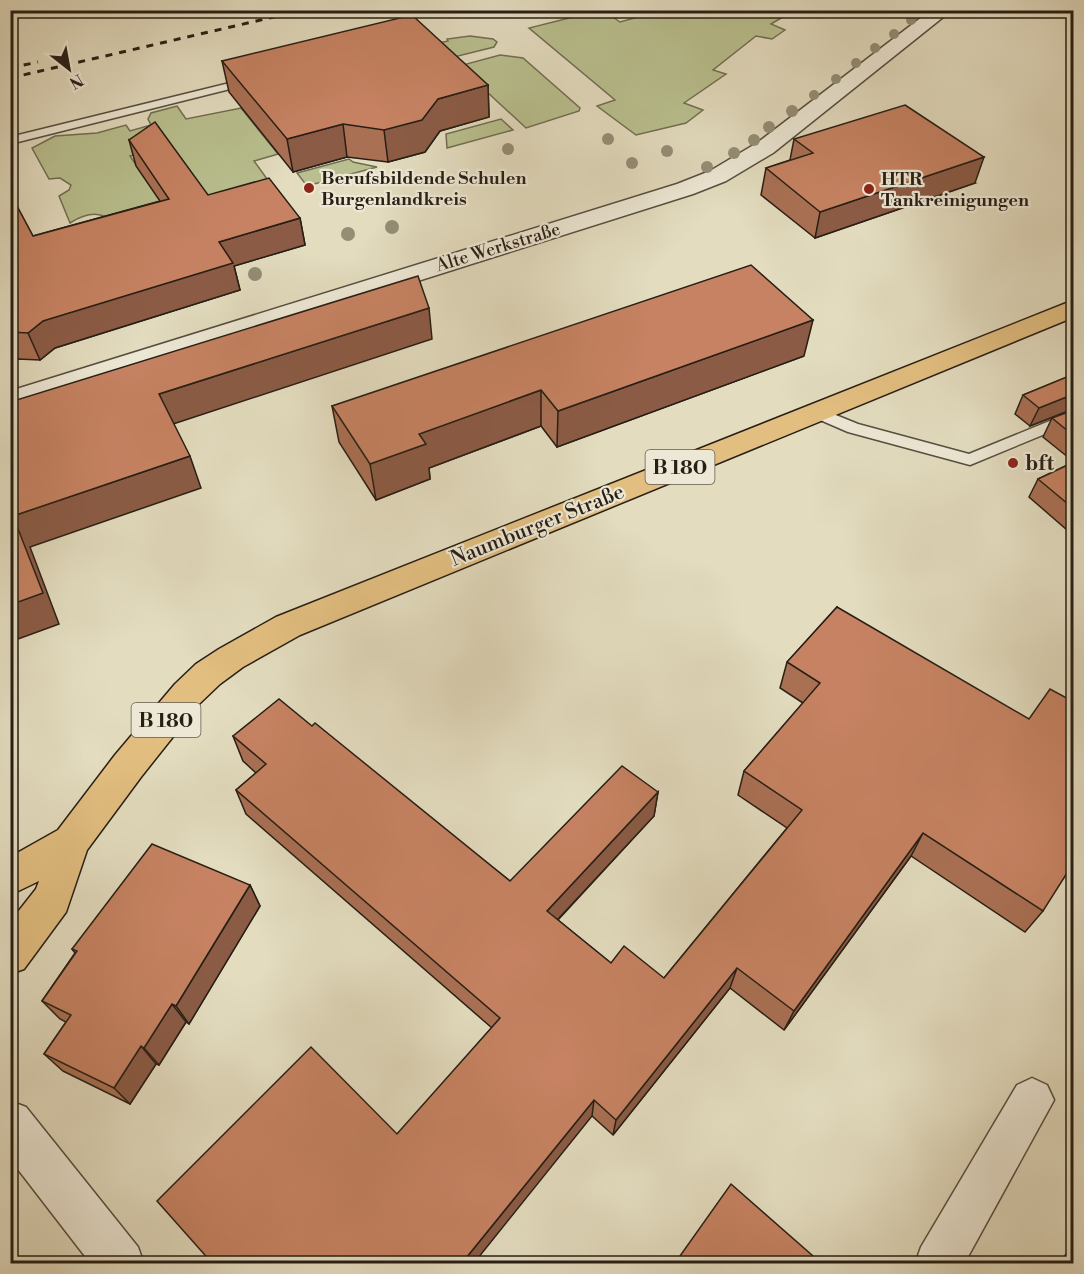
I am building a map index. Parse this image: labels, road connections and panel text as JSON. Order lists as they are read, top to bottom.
{
  "streets": {
    "main road": ["B 180", "Naumburger Straße"],
    "street": ["Alte Werkstraße"]
  },
  "places": ["Berufsbildende Schulen Burgenlandkreis", "HTR Tankreinigungen", "bft"],
  "north": "bottom right"
}
